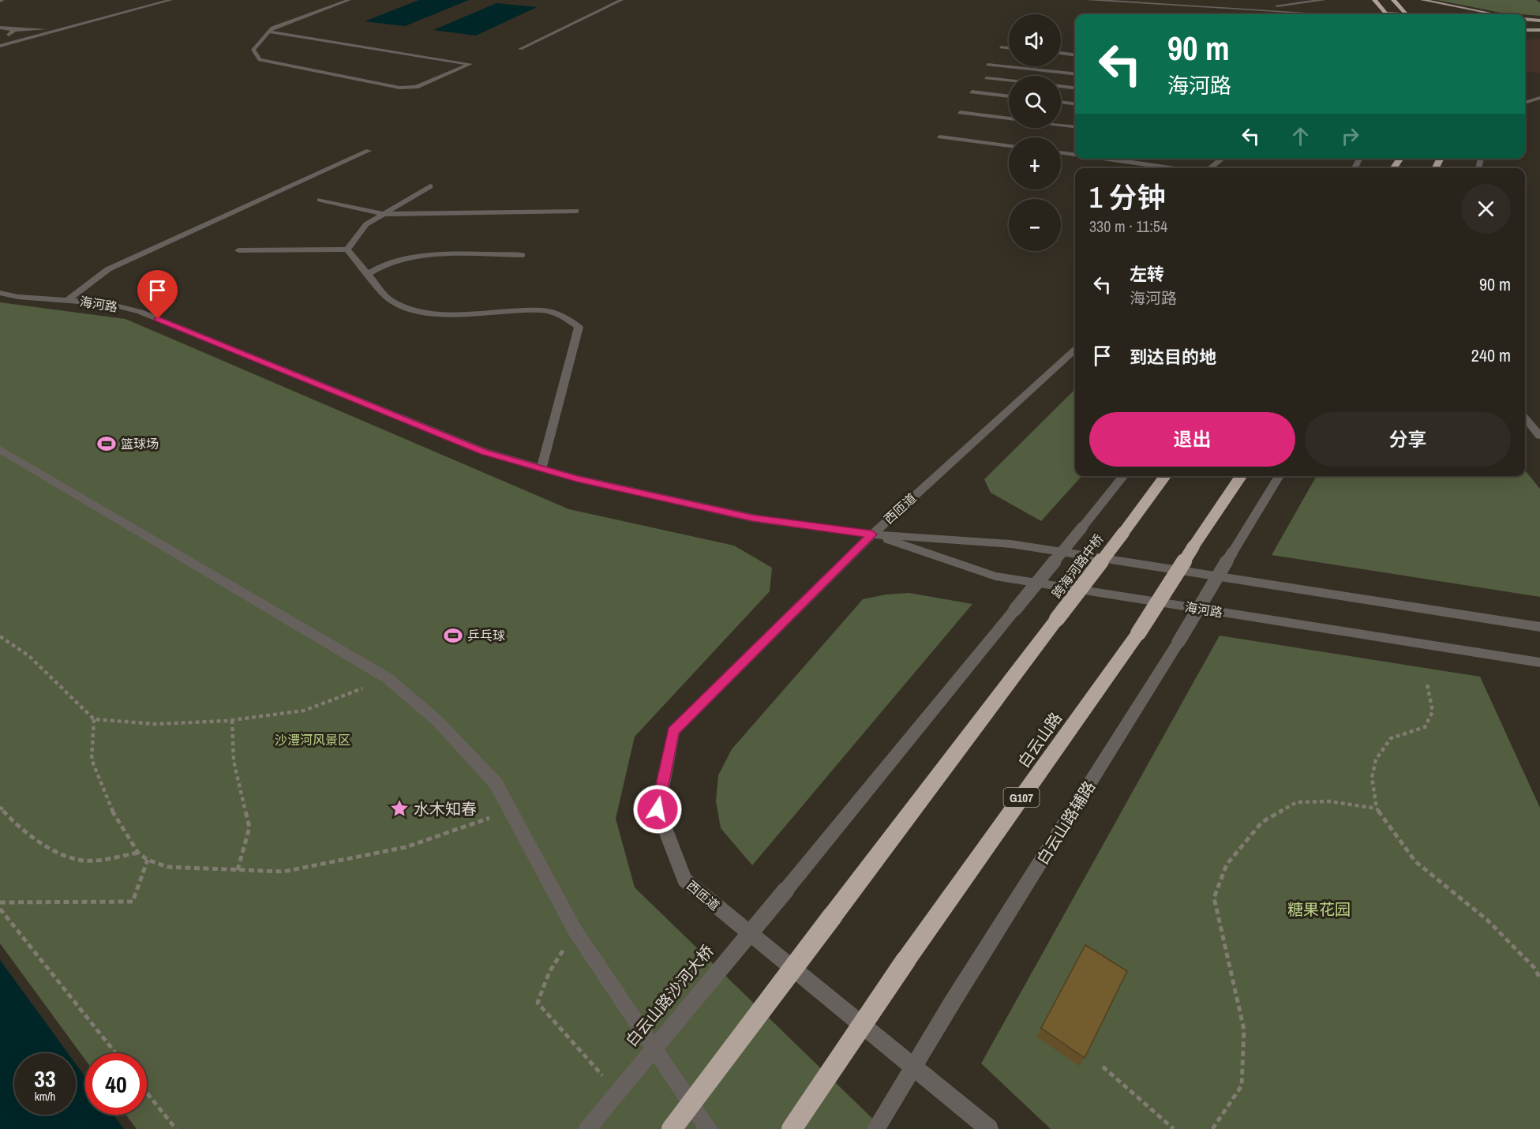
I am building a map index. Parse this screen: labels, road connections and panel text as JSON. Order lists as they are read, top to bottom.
{
  "streets": {
    "highway": ["跨海河路中桥", "白云山路", "G107"],
    "street": [
      "海河路",
      "西匝道",
      "白云山路辅路",
      "白云山路沙河大桥"
    ]
  },
  "crossings": [
    ["海河路", "西匝道"],
    ["跨海河路中桥", "白云山路沙河大桥"]
  ],
  "parks": ["沙澧河风景区", "糖果花园"],
  "places": {
    "sports": ["篮球场", "乒乓球"],
    "place": ["水木知春"]
  },
  "page": {
    "map_buttons": ["+", "−"],
    "turn": ["90 m", "海河路"],
    "heading": ["1 分钟", "330 m · 11:54"],
    "list": [
      {
        "name": "左转",
        "note": "海河路",
        "value": "90 m"
      },
      {
        "name": "到达目的地",
        "value": "240 m"
      }
    ],
    "buttons": ["退出", "分享"],
    "speed": "33 km/h",
    "limit": "40"
  }
}
